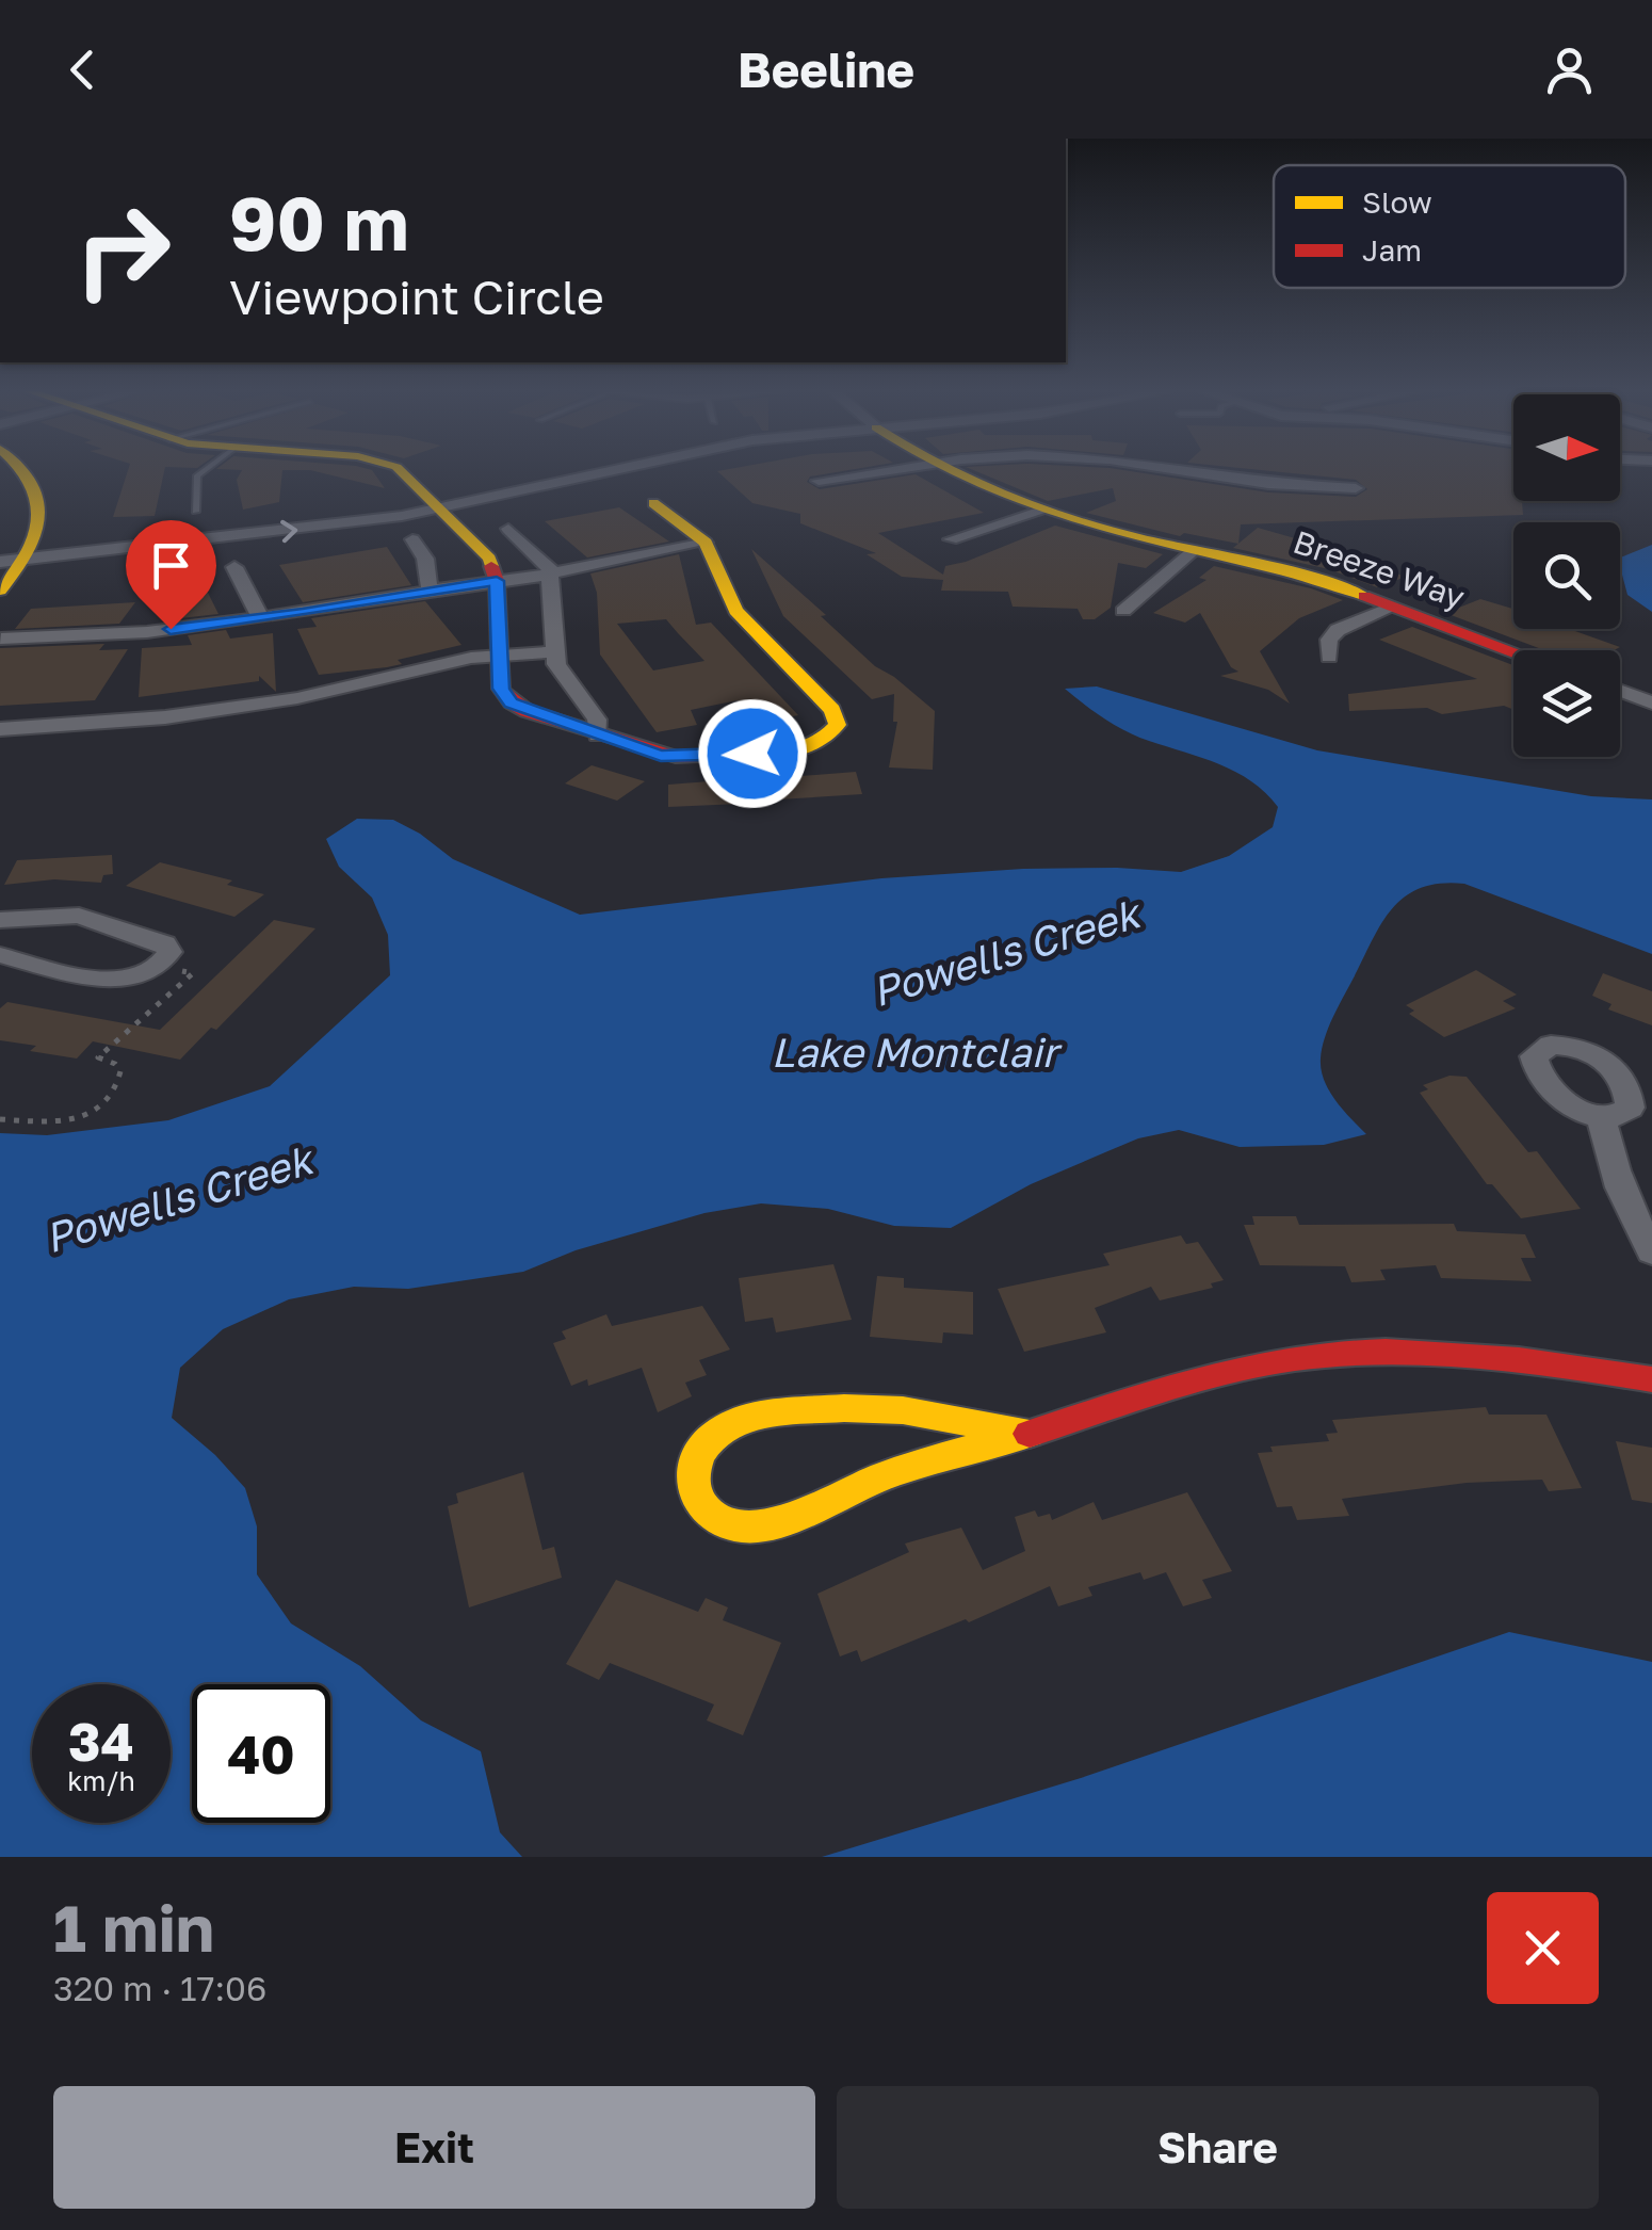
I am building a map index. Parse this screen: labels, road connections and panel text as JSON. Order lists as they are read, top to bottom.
{
  "streets": {
    "street": ["Breeze Way"]
  },
  "water": ["Powells Creek", "Lake Montclair"],
  "legend": ["Slow", "Jam"],
  "north": "right",
  "page": {
    "header": "Beeline",
    "turn": ["90 m", "Viewpoint Circle"],
    "speed": "34 km/h",
    "limit": "40",
    "heading": ["1 min", "320 m · 17:06"],
    "buttons": ["Exit", "Share"]
  }
}
